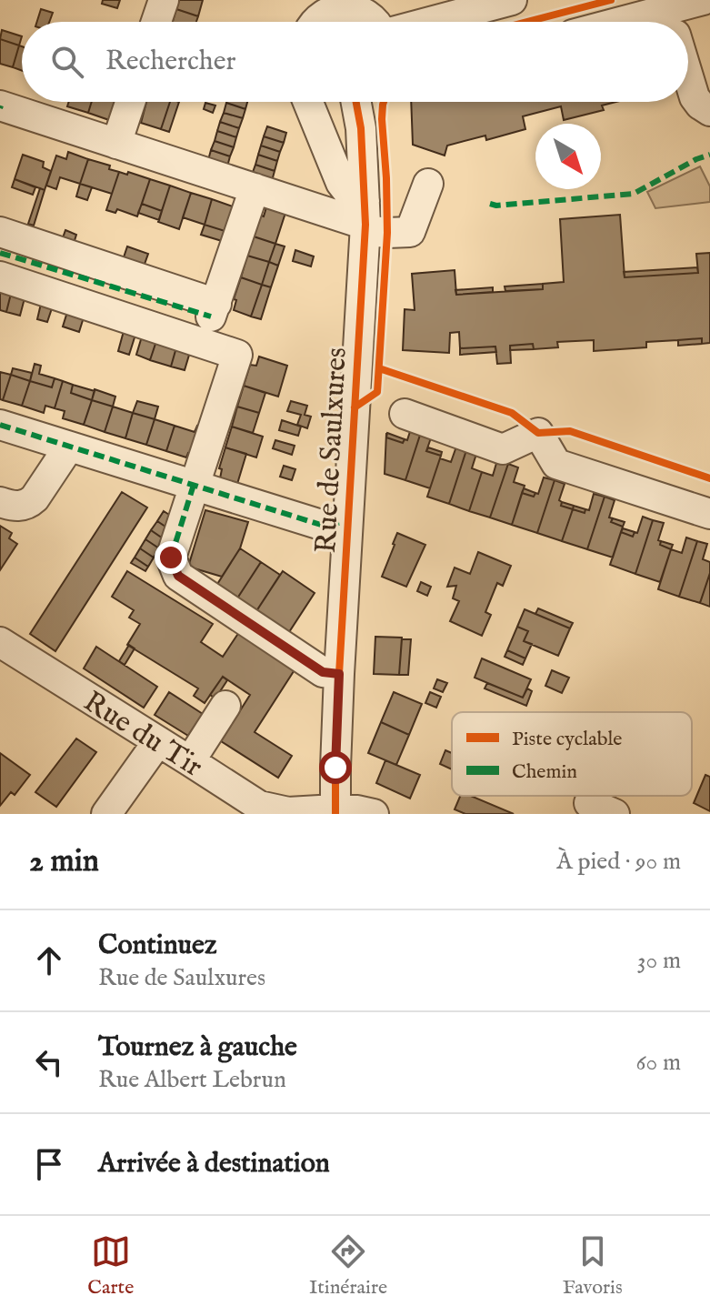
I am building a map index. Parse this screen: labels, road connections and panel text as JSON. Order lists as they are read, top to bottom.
{
  "streets": {
    "street": ["Rue de Saulxures", "Rue du Tir"]
  },
  "crossings": [
    ["Rue de Saulxures", "Rue du Tir"]
  ],
  "legend": ["Piste cyclable", "Chemin"],
  "north": "bottom right",
  "page": {
    "search": "Rechercher",
    "heading": ["2 min", "À pied · 90 m"],
    "list": [
      ["Continuez", "Rue de Saulxures", "30 m"],
      ["Tournez à gauche", "Rue Albert Lebrun", "60 m"],
      "Arrivée à destination"
    ],
    "nav": ["Carte", "Itinéraire", "Favoris"]
  }
}
